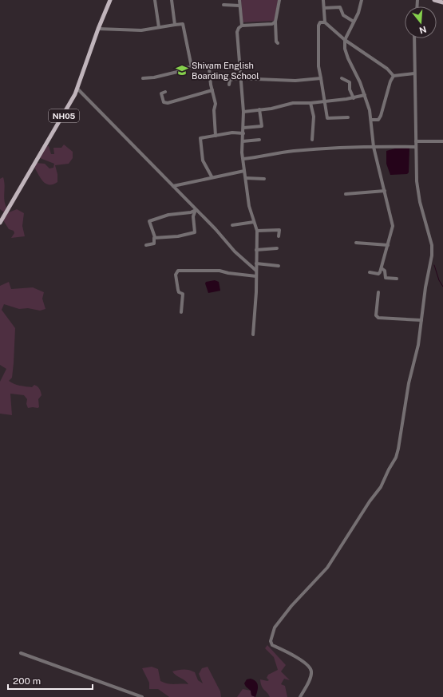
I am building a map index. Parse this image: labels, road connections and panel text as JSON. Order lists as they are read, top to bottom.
{
  "streets": {
    "main road": ["NH05"]
  },
  "places": {
    "school or university": ["Shivam English Boarding School"]
  },
  "scale_bar": "200 m",
  "north": "bottom"
}
